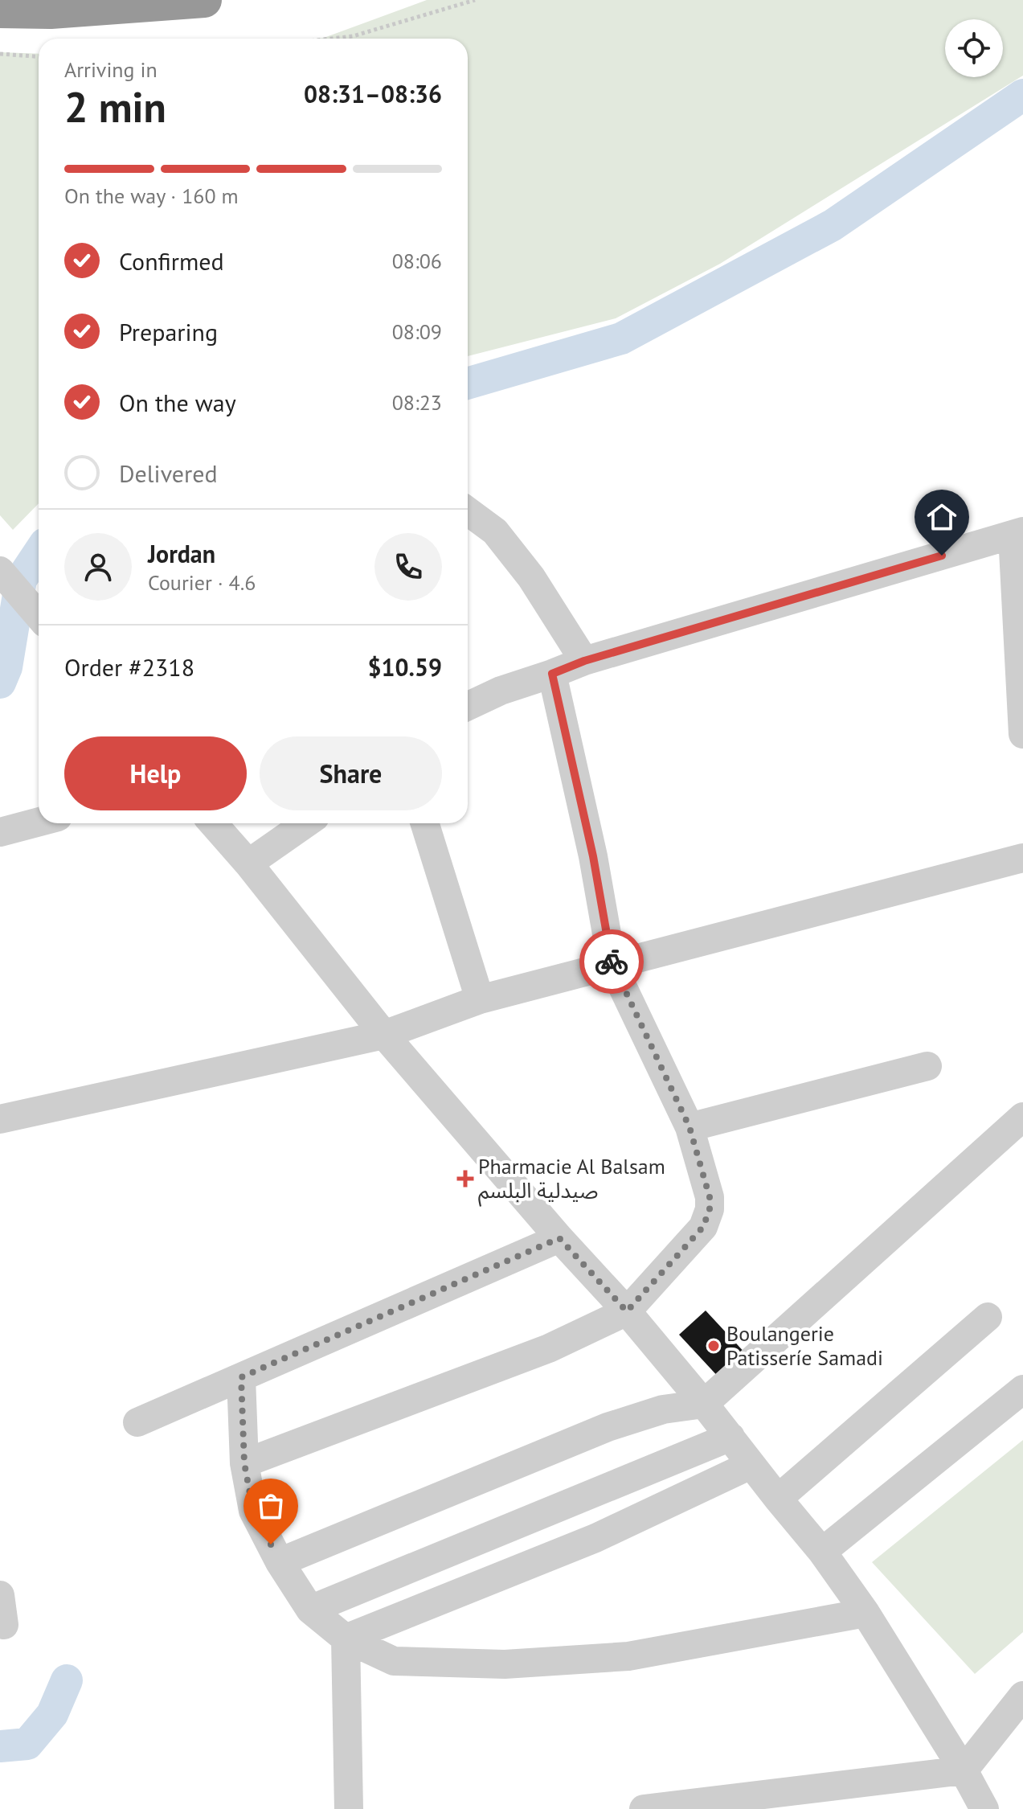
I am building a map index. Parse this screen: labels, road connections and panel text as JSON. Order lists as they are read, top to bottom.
{
  "places": {
    "health": ["Pharmacie Al Balsam صيدلية البلسم"],
    "other": ["Boulangerie Patisseríe Samadi"]
  },
  "page": {
    "heading": ["2 min", "Arriving in", "08:31–08:36"],
    "panel": [
      "Jordan",
      "Courier · 4.6",
      "Order #2318",
      "$10.59"
    ],
    "bar": "On the way · 160 m",
    "list": [
      ["Confirmed", "08:06"],
      ["Preparing", "08:09"],
      ["On the way", "08:23"],
      "Delivered"
    ],
    "buttons": ["Help", "Share"]
  }
}
